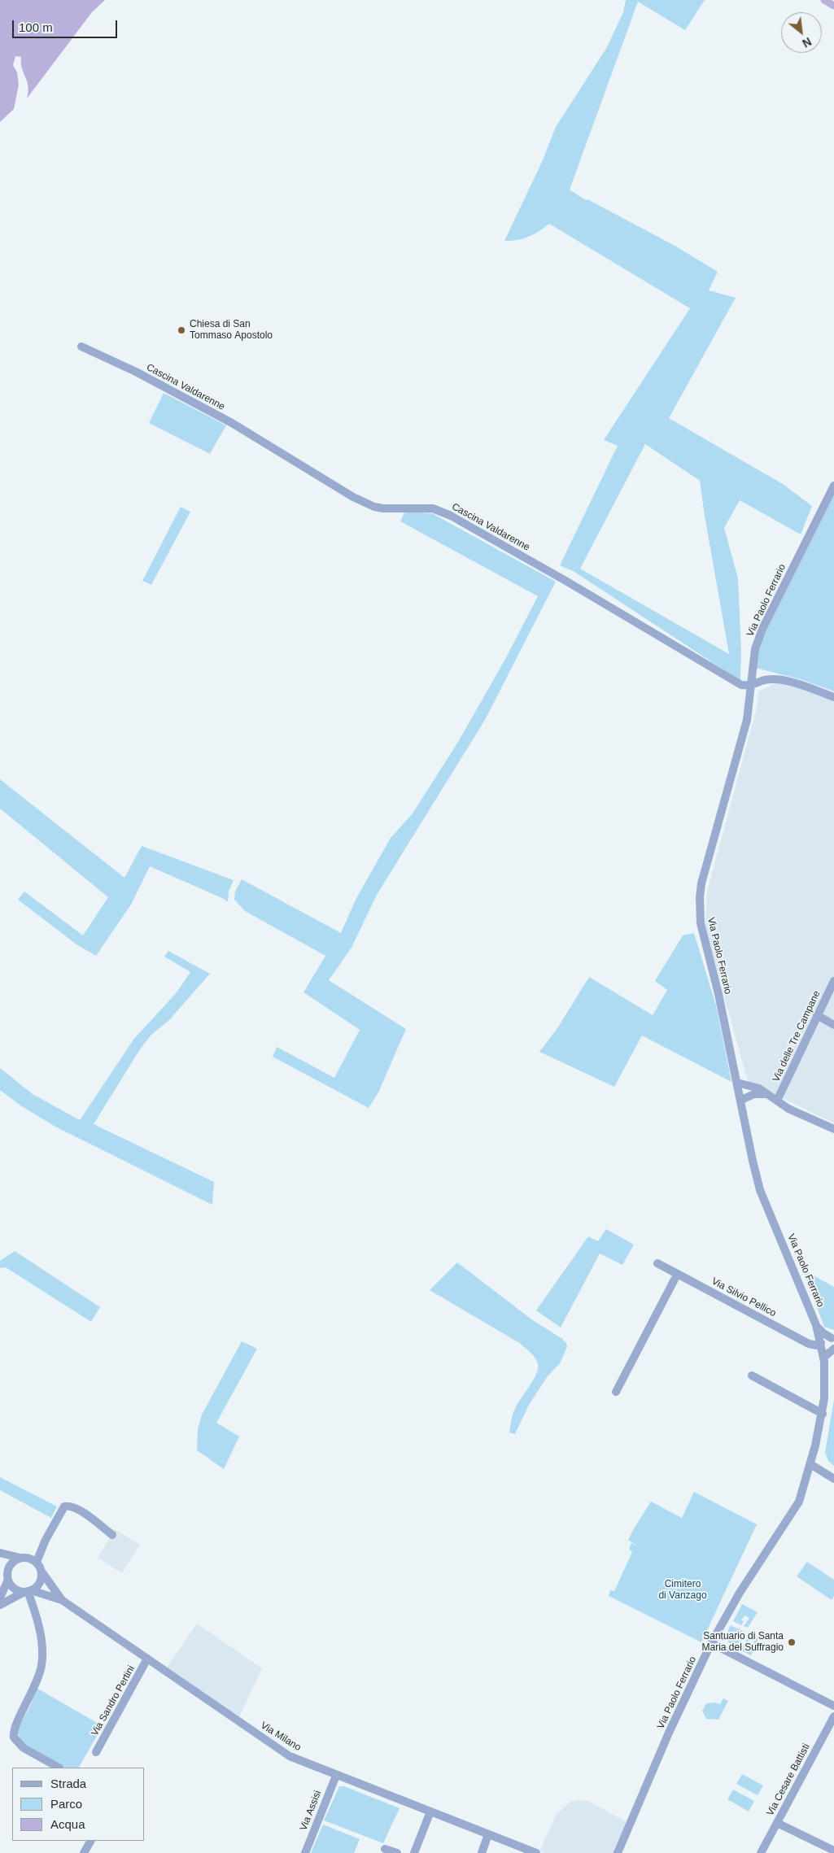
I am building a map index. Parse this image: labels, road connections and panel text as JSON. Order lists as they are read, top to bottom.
{
  "streets": {
    "street": [
      "Cascina Valdarenne",
      "Via Paolo Ferrario",
      "Via delle Tre Campane",
      "Via Silvio Pellico",
      "Via Sandro Pertini",
      "Via Milano",
      "Via Cesare Battisti",
      "Via Assisi"
    ]
  },
  "crossings": [
    ["Cascina Valdarenne", "Via Paolo Ferrario"],
    ["Via Paolo Ferrario", "Via Silvio Pellico"],
    ["Via Sandro Pertini", "Via Milano"],
    ["Via Milano", "Via Assisi"]
  ],
  "parks": ["Cimitero di Vanzago"],
  "places": ["Chiesa di San Tommaso Apostolo", "Santuario di Santa Maria del Suffragio"],
  "legend": ["Strada", "Parco", "Acqua"],
  "scale_bar": "100 m",
  "north": "bottom right"
}
